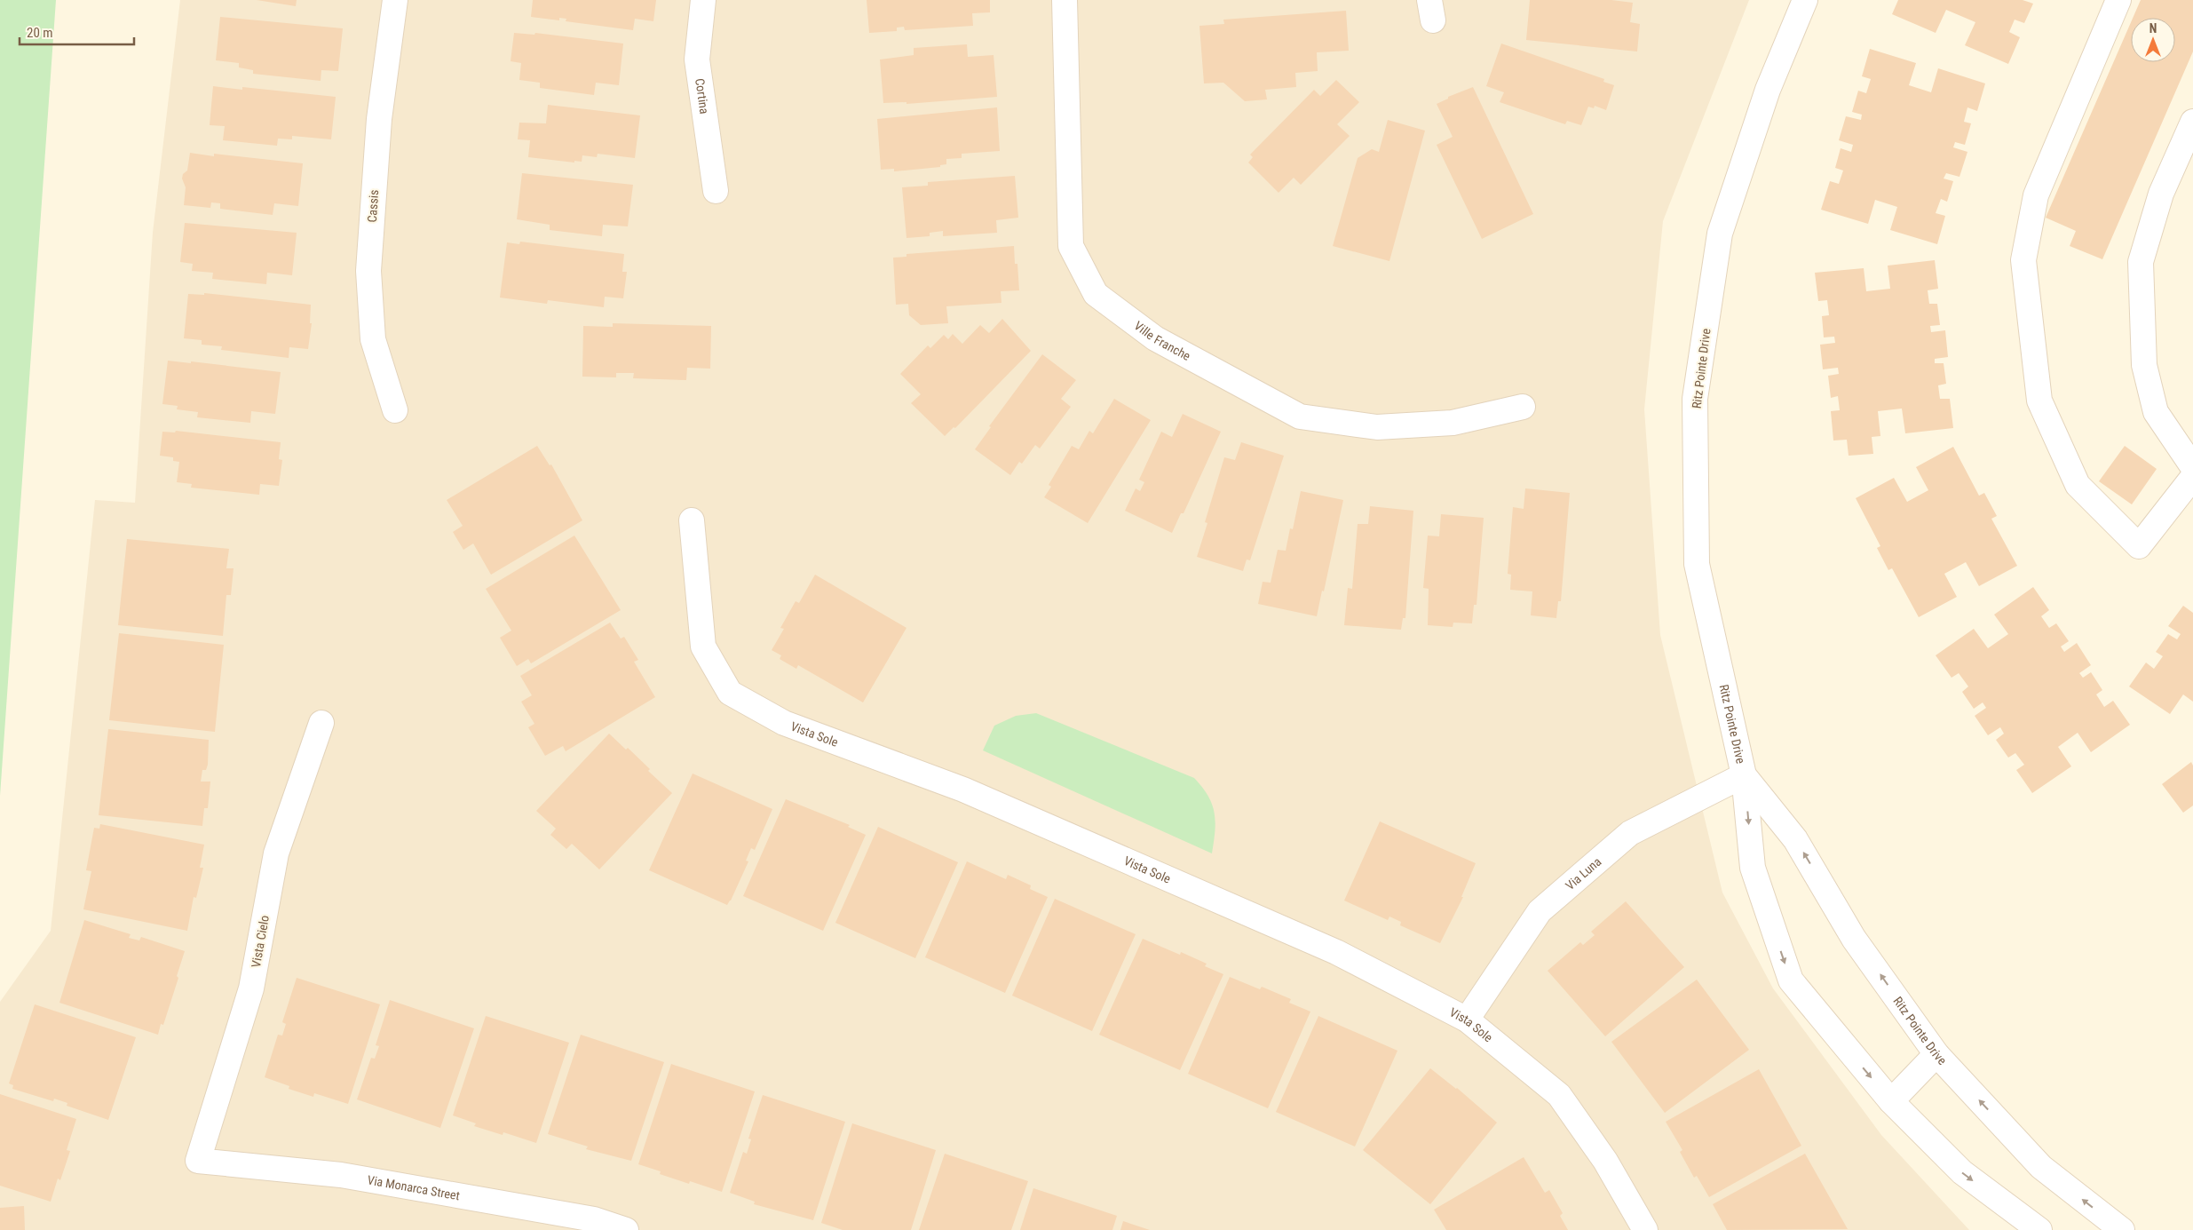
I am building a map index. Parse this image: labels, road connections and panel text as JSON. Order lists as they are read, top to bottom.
{
  "streets": {
    "street": [
      "Cortina",
      "Cassis",
      "Ville Franche",
      "Ritz Pointe Drive",
      "Vista Sole",
      "Via Luna",
      "Vista Cielo",
      "Via Monarca Street"
    ]
  },
  "crossings": [
    ["Ritz Pointe Drive", "Via Luna"],
    ["Vista Sole", "Via Luna"],
    ["Vista Cielo", "Via Monarca Street"]
  ],
  "scale_bar": "20 m",
  "north": "top"
}
